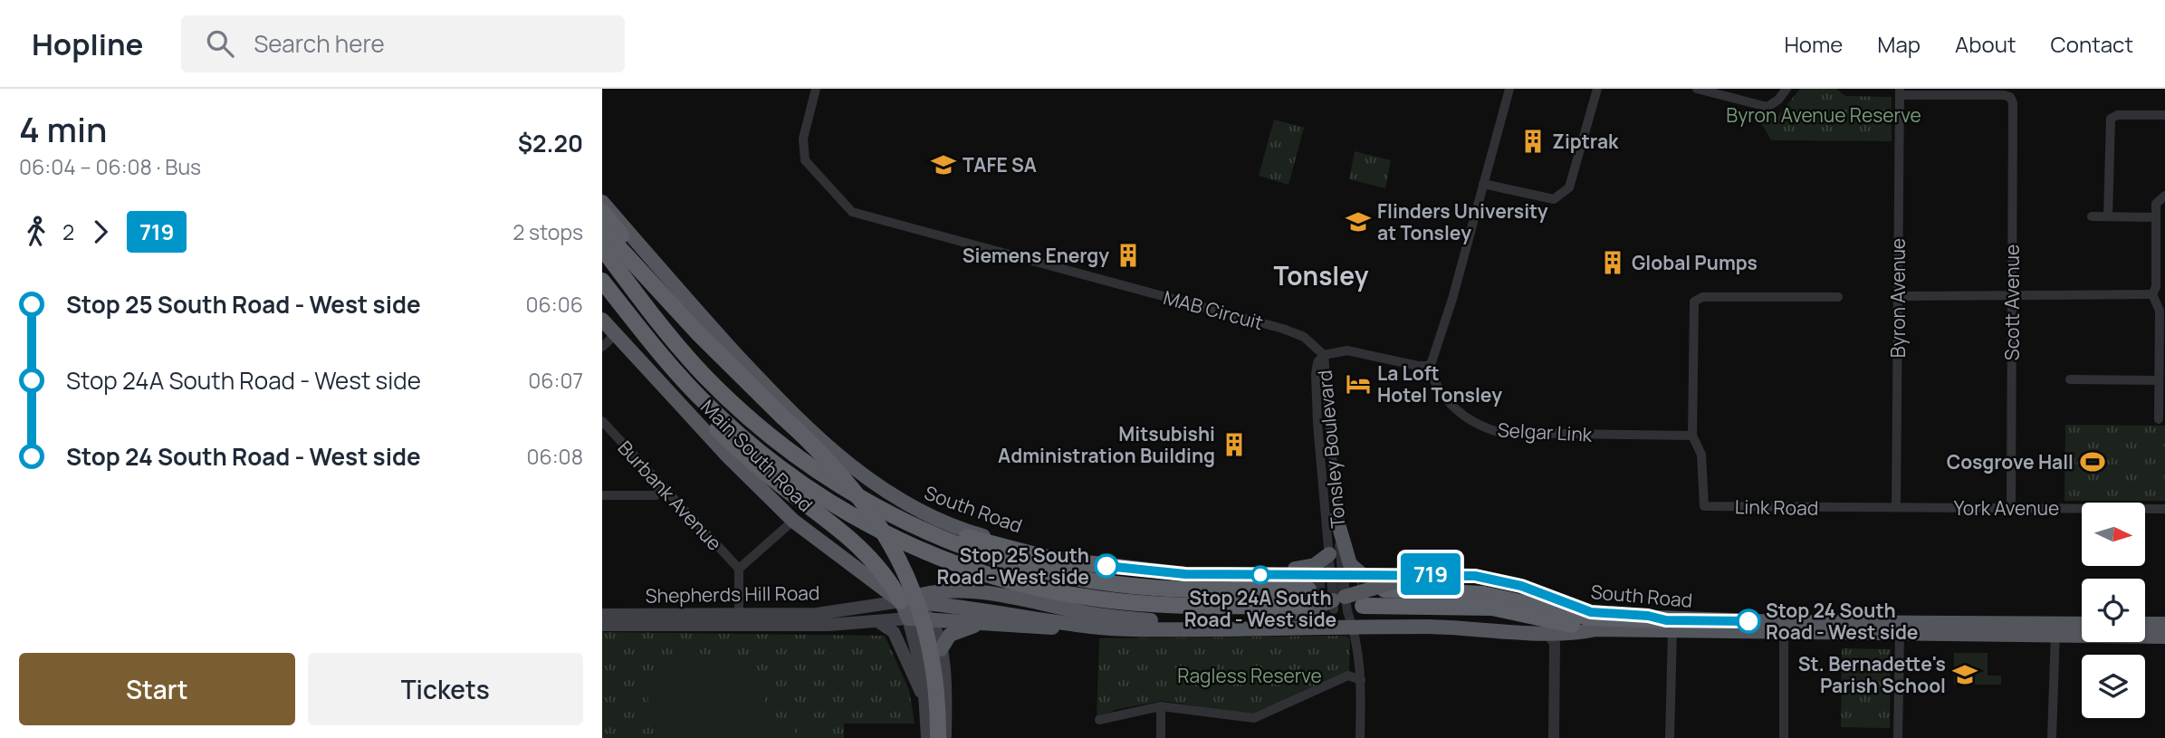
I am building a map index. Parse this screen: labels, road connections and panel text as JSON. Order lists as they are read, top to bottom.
{
  "streets": {
    "highway": ["Main South Road", "South Road"],
    "main road": ["Shepherds Hill Road"],
    "street": [
      "Byron Avenue",
      "Scott Avenue",
      "MAB Circuit",
      "Selgar Link",
      "Tonsley Boulevard",
      "Burbank Avenue",
      "Link Road",
      "York Avenue"
    ]
  },
  "crossings": [
    ["Byron Avenue", "Scott Avenue"],
    ["Byron Avenue", "York Avenue"],
    ["Scott Avenue", "York Avenue"],
    ["MAB Circuit", "Tonsley Boulevard"],
    ["Selgar Link", "Link Road"],
    ["Tonsley Boulevard", "South Road"],
    ["Main South Road", "South Road"],
    ["Main South Road", "Shepherds Hill Road"],
    ["Link Road", "York Avenue"],
    ["South Road", "Shepherds Hill Road"]
  ],
  "districts": ["Tonsley"],
  "parks": ["Byron Avenue Reserve", "Ragless Reserve"],
  "places": {
    "building": [
      "Ziptrak",
      "Siemens Energy",
      "Global Pumps",
      "Mitsubishi Administration Building"
    ],
    "school or university": ["TAFE SA", "Flinders University at Tonsley", "St. Bernadette's Parish School"],
    "hotel": ["La Loft Hotel Tonsley"],
    "sports": ["Cosgrove Hall"],
    "other": ["Stop 25 South Road - West side", "Stop 24A South Road - West side", "Stop 24 South Road - West side"]
  },
  "lines": ["bus line 719"],
  "north": "right",
  "page": {
    "header": "Hopline",
    "search": "Search here",
    "nav": [
      "Home",
      "Map",
      "About",
      "Contact"
    ],
    "heading": ["4 min", "06:04 – 06:08 · Bus", "$2.20"],
    "on_map": "719",
    "legs": ["2", "719", "2 stops"],
    "list": [
      {
        "name": "Stop 25 South Road - West side",
        "value": "06:06"
      },
      {
        "name": "Stop 24A South Road - West side",
        "value": "06:07"
      },
      {
        "name": "Stop 24 South Road - West side",
        "value": "06:08"
      }
    ],
    "buttons": ["Start", "Tickets"]
  }
}
